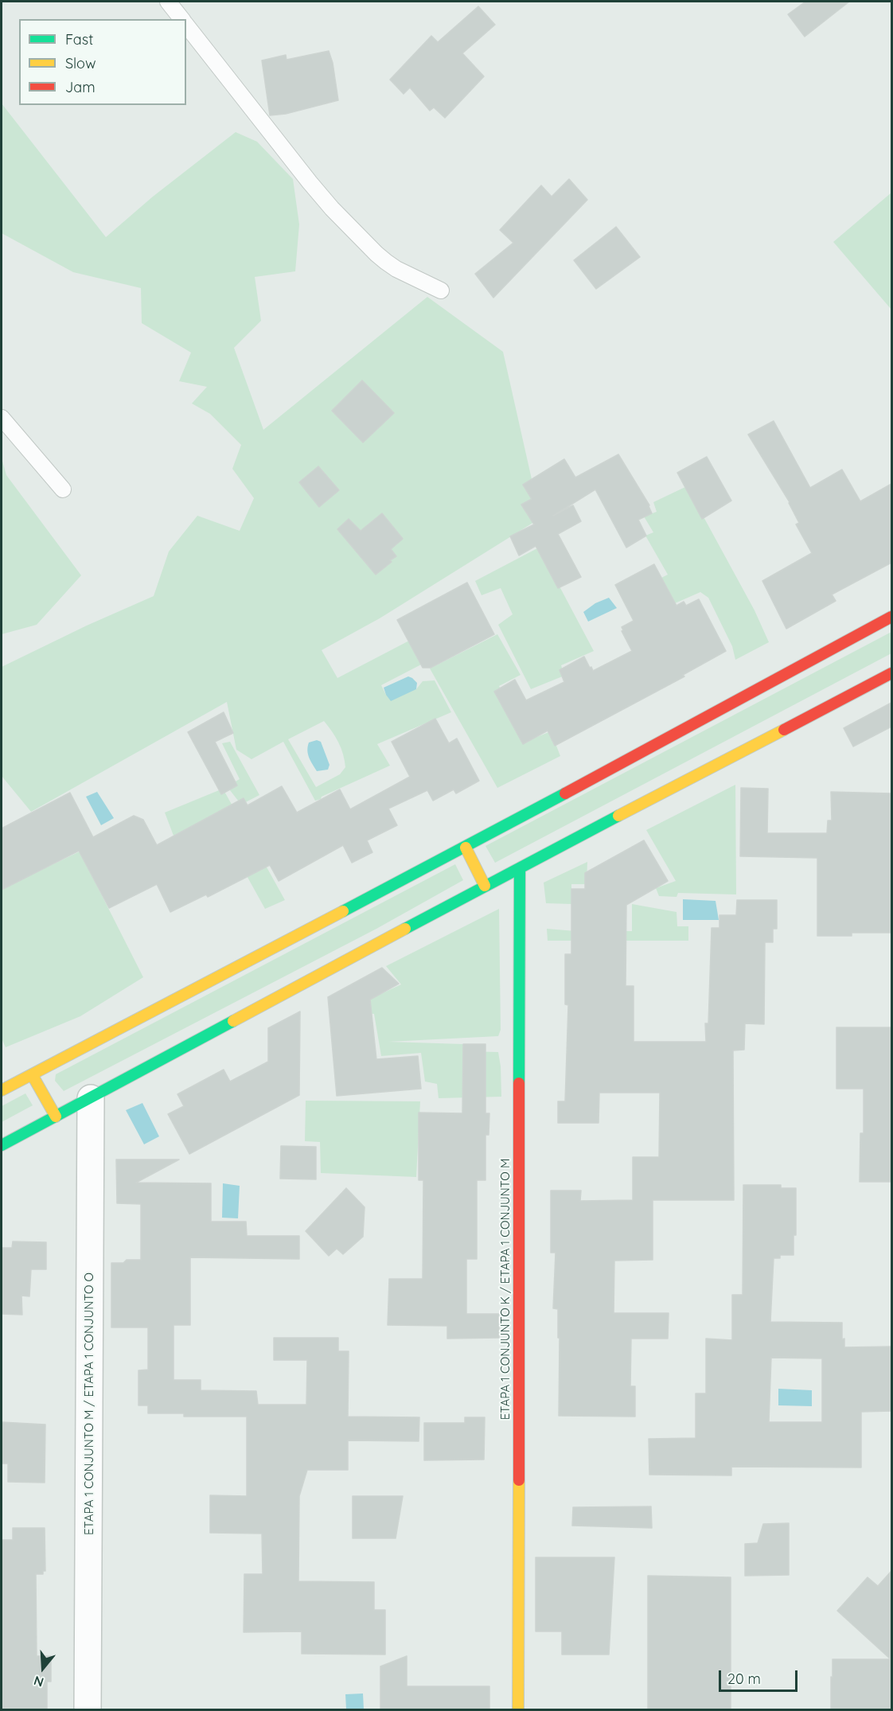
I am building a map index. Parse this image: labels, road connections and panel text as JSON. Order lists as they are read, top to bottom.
{
  "streets": {
    "street": ["ETAPA 1 CONJUNTO K / ETAPA 1 CONJUNTO M", "ETAPA 1 CONJUNTO M / ETAPA 1 CONJUNTO O"]
  },
  "legend": ["Fast", "Slow", "Jam"],
  "scale_bar": "20 m",
  "north": "bottom"
}
